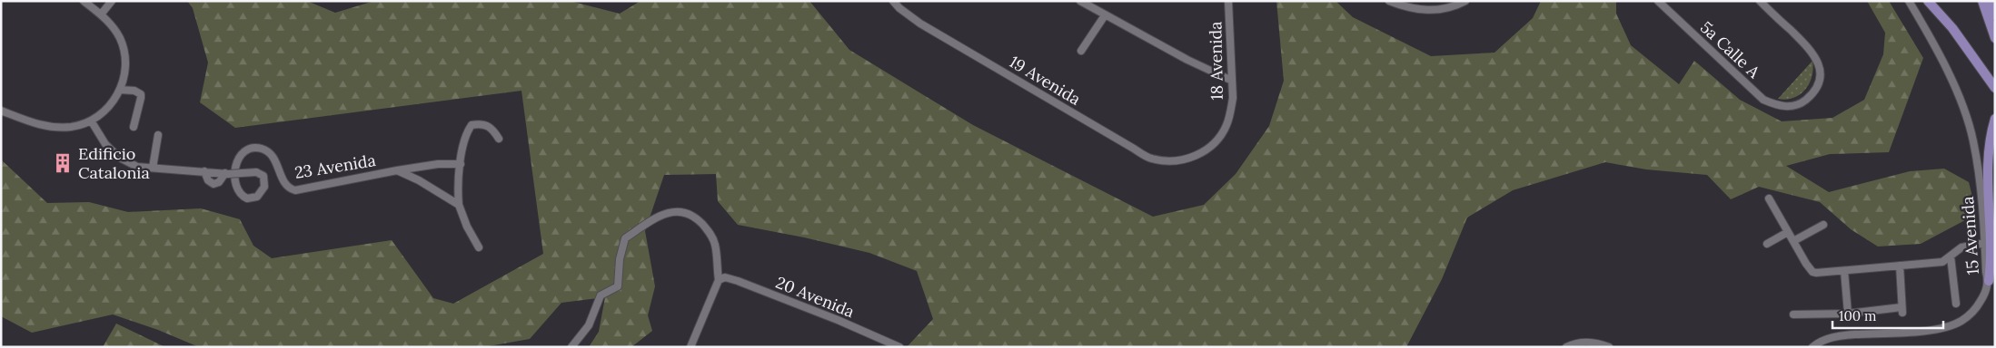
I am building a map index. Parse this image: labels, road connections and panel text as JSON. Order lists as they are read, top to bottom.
{
  "streets": {
    "street": [
      "5a Calle A",
      "18 Avenida",
      "19 Avenida",
      "23 Avenida",
      "15 Avenida",
      "20 Avenida"
    ]
  },
  "crossings": [
    ["18 Avenida", "19 Avenida"]
  ],
  "places": {
    "building": ["Edificio Catalonia"]
  },
  "scale_bar": "100 m"
}
